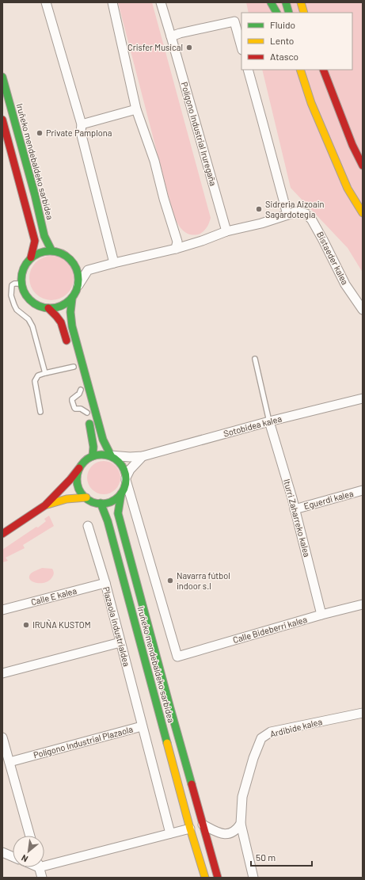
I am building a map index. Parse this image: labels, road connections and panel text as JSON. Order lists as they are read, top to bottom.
{
  "streets": {
    "main road": ["Iruñeko mendebaldeko sarbidea"],
    "street": [
      "Polígono Industrial Iruregaña",
      "Bistaeder kalea",
      "Sotobidea kalea",
      "Eguerdi kalea",
      "Iturri Zaharreko kalea",
      "Calle E kalea",
      "Plazaola industrialdea",
      "Calle Bideberri kalea",
      "Ardibide kalea",
      "Polígono Industrial Plazaola"
    ]
  },
  "crossings": [
    ["Iruñeko mendebaldeko sarbidea", "Sotobidea kalea"],
    ["Iruñeko mendebaldeko sarbidea", "Calle Bideberri kalea"],
    ["Sotobidea kalea", "Iturri Zaharreko kalea"],
    ["Sotobidea kalea", "Calle Bideberri kalea"],
    ["Eguerdi kalea", "Iturri Zaharreko kalea"],
    ["Iturri Zaharreko kalea", "Calle Bideberri kalea"],
    ["Calle E kalea", "Plazaola industrialdea"],
    ["Plazaola industrialdea", "Polígono Industrial Plazaola"]
  ],
  "places": [
    "Crisfer Musical",
    "Private Pamplona",
    "Sidreria Aizoain Sagardotegia",
    "Navarra fútbol indoor s.l",
    "IRUÑA KUSTOM"
  ],
  "legend": ["Fluido", "Lento", "Atasco"],
  "scale_bar": "50 m",
  "north": "bottom left"
}
